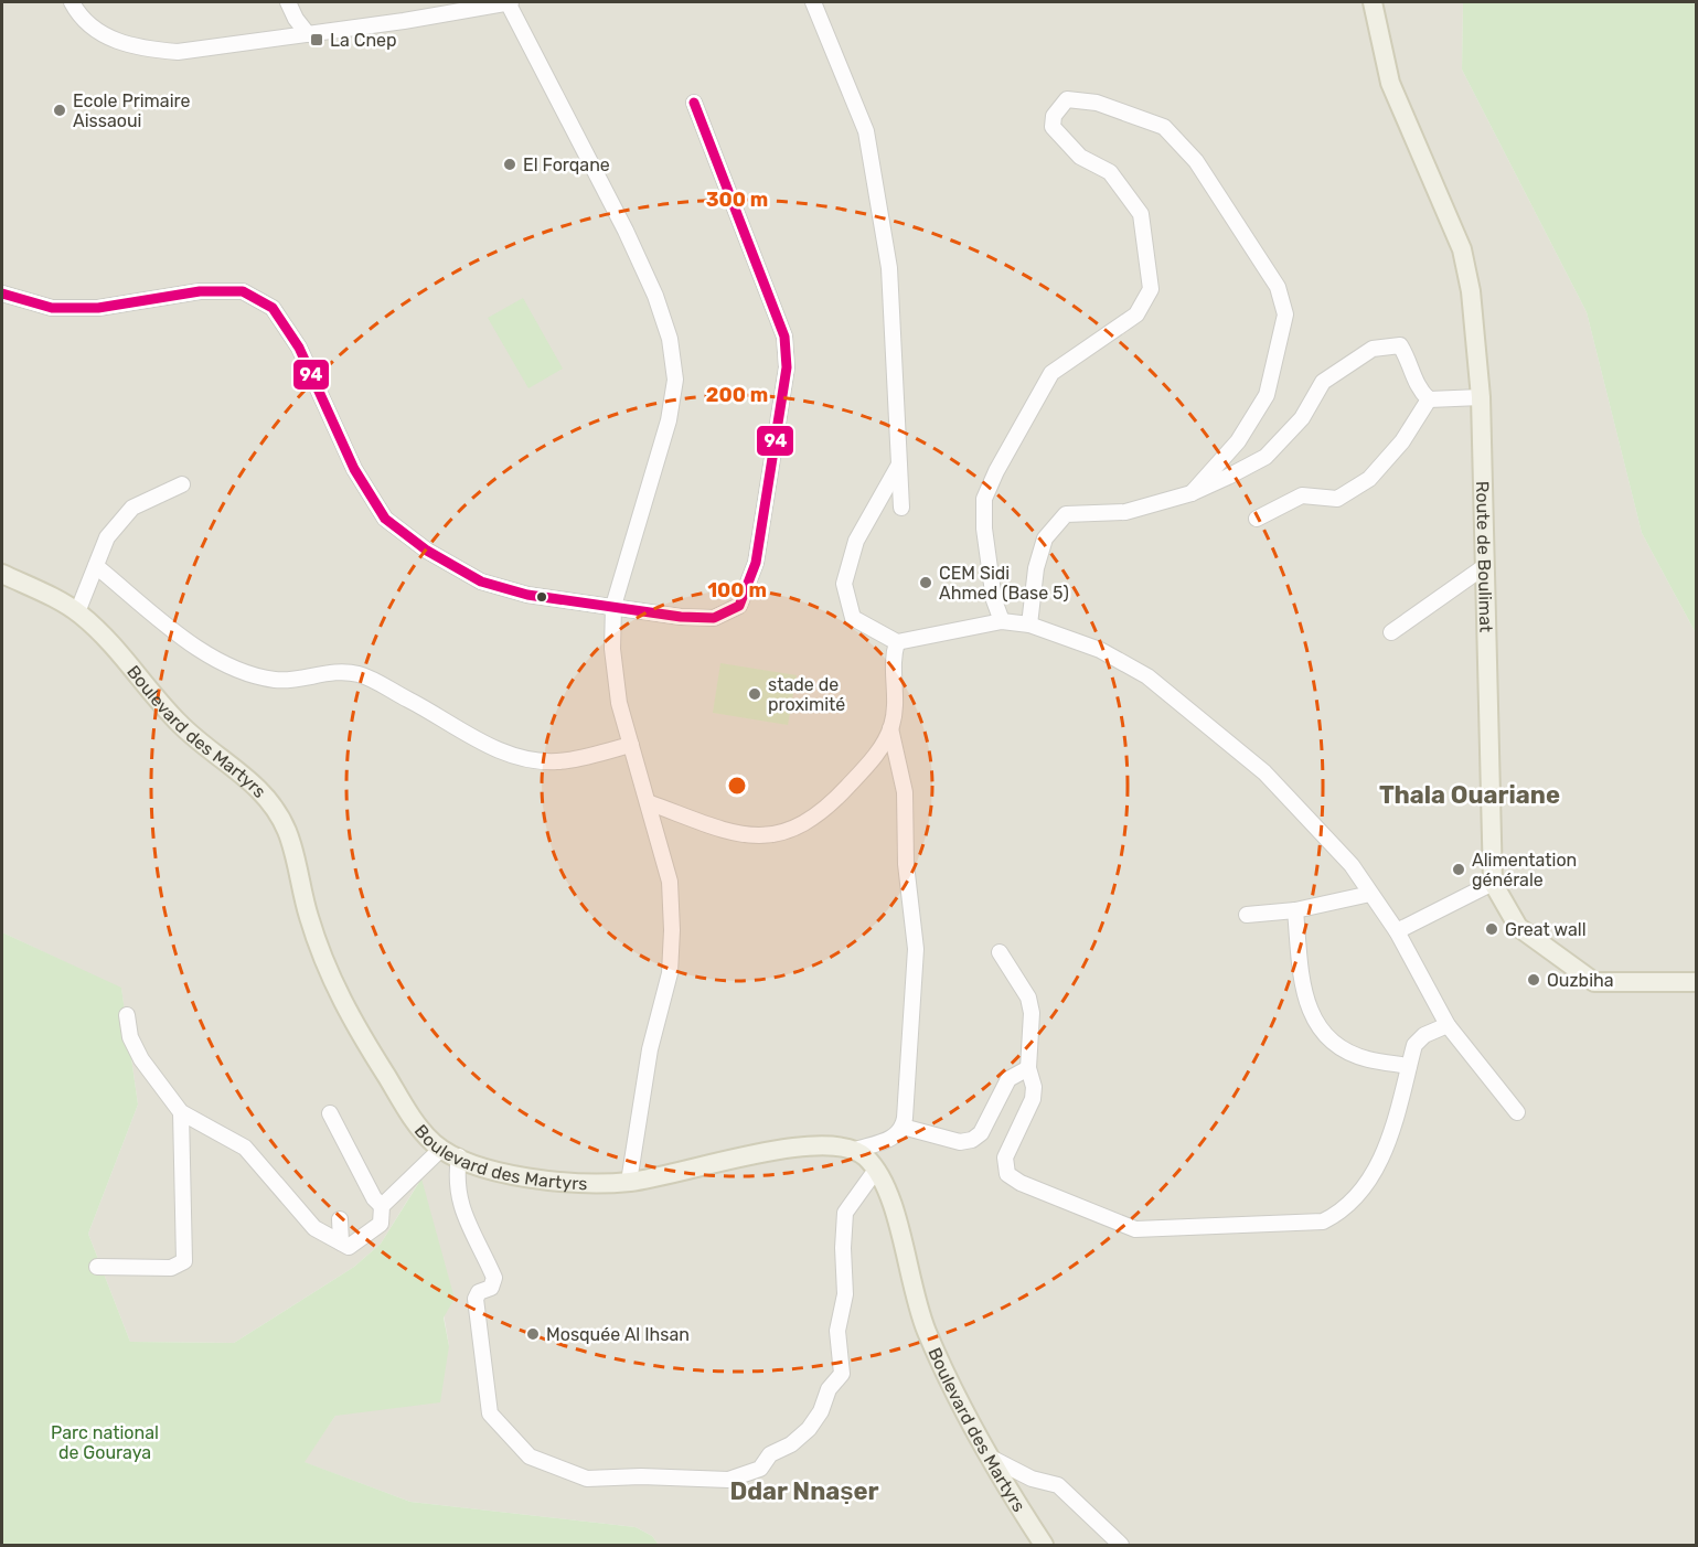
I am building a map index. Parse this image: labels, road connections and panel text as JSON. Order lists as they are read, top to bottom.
{
  "streets": {
    "main road": ["Route de Boulimat", "Boulevard des Martyrs"]
  },
  "districts": ["Thala Ouariane", "Ddar Nnaṣer"],
  "parks": ["Parc national de Gouraya"],
  "places": {
    "transit": ["La Cnep"],
    "other": [
      "Ecole Primaire Aissaoui",
      "El Forqane",
      "CEM Sidi Ahmed (Base 5)",
      "stade de proximité",
      "Alimentation générale",
      "Great wall",
      "Ouzbiha",
      "Mosquée Al Ihsan"
    ]
  },
  "lines": ["transit line 94"],
  "rings": ["300 m", "200 m", "100 m"]
}
